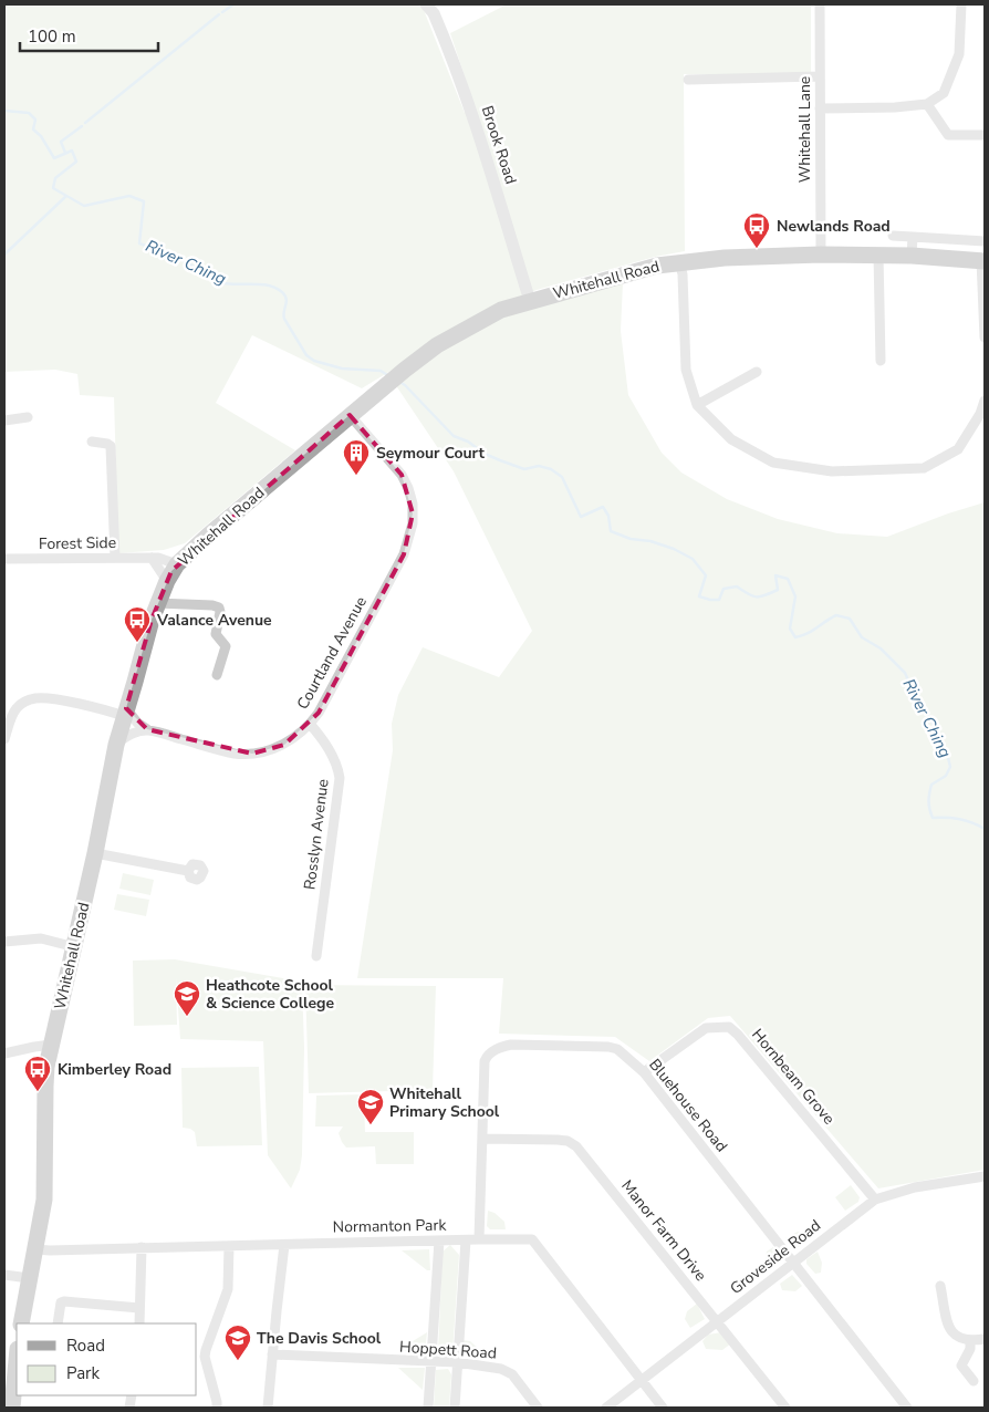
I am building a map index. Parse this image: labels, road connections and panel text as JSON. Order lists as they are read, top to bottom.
{
  "streets": {
    "main road": ["Whitehall Road"],
    "street": [
      "Whitehall Lane",
      "Brook Road",
      "Forest Side",
      "Courtland Avenue",
      "Rosslyn Avenue",
      "Hornbeam Grove",
      "Bluehouse Road",
      "Normanton Park",
      "Manor Farm Drive",
      "Groveside Road",
      "Hoppett Road"
    ]
  },
  "crossings": [
    ["Whitehall Lane", "Whitehall Road"],
    ["Brook Road", "Whitehall Road"],
    ["Whitehall Road", "Forest Side"],
    ["Whitehall Road", "Courtland Avenue"],
    ["Whitehall Road", "Normanton Park"],
    ["Courtland Avenue", "Rosslyn Avenue"],
    ["Hornbeam Grove", "Bluehouse Road"],
    ["Hornbeam Grove", "Groveside Road"],
    ["Bluehouse Road", "Normanton Park"],
    ["Bluehouse Road", "Manor Farm Drive"],
    ["Bluehouse Road", "Groveside Road"],
    ["Normanton Park", "Groveside Road"],
    ["Manor Farm Drive", "Groveside Road"]
  ],
  "water": ["River Ching"],
  "places": {
    "bus stop": ["Newlands Road", "Valance Avenue", "Kimberley Road"],
    "building": ["Seymour Court"],
    "school or university": ["Heathcote School & Science College", "Whitehall Primary School", "The Davis School"]
  },
  "legend": ["Road", "Park"],
  "scale_bar": "100 m"
}
